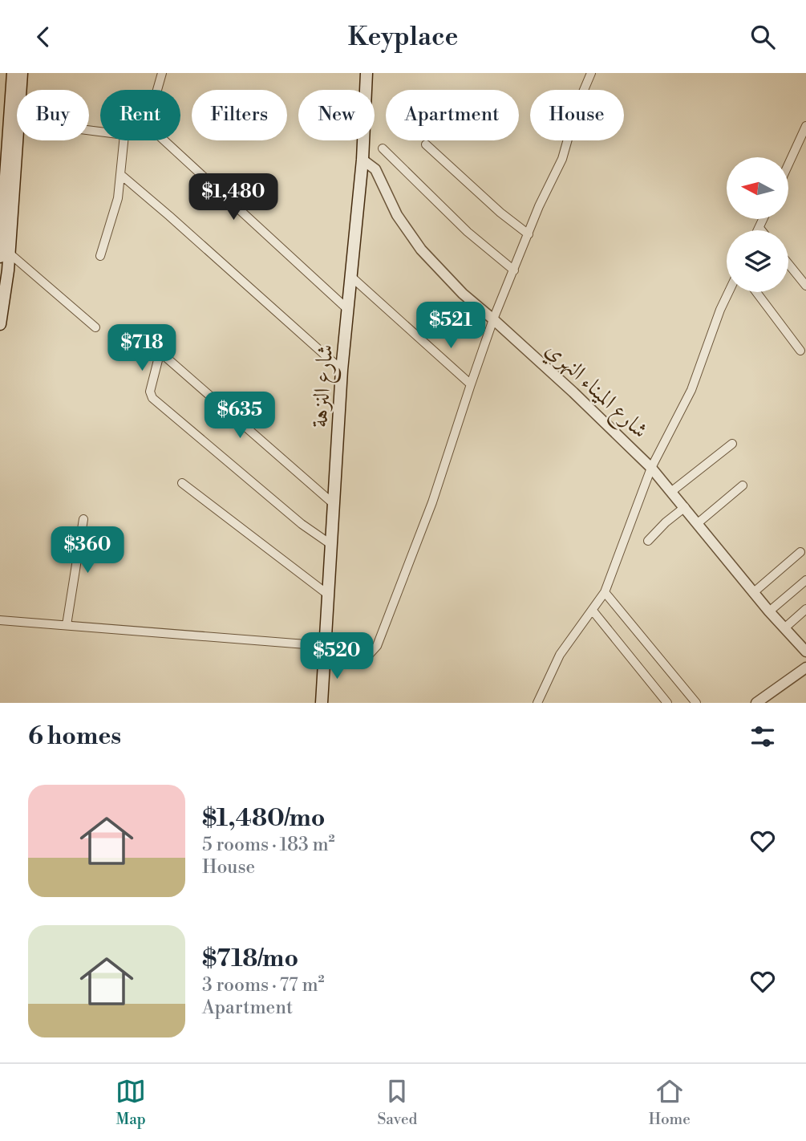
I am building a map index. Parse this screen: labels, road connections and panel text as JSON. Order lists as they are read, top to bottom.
{
  "streets": {
    "main road": ["شارع النزهة"],
    "street": ["شارع الميناء النهري"]
  },
  "crossings": [
    ["شارع النزهة", "شارع الميناء النهري"]
  ],
  "north": "left",
  "page": {
    "header": "Keyplace",
    "chip": [
      "Buy",
      "Rent",
      "Filters",
      "New",
      "Apartment",
      "House"
    ],
    "price": [
      "$1,480",
      "$521",
      "$718",
      "$635",
      "$360",
      "$520"
    ],
    "heading": "6 homes",
    "list": [
      {
        "name": "$1,480/mo",
        "note": "5 rooms · 183 m² · House"
      },
      {
        "name": "$718/mo",
        "note": "3 rooms · 77 m² · Apartment"
      }
    ],
    "tabs": ["Map", "Saved", "Home"]
  }
}
